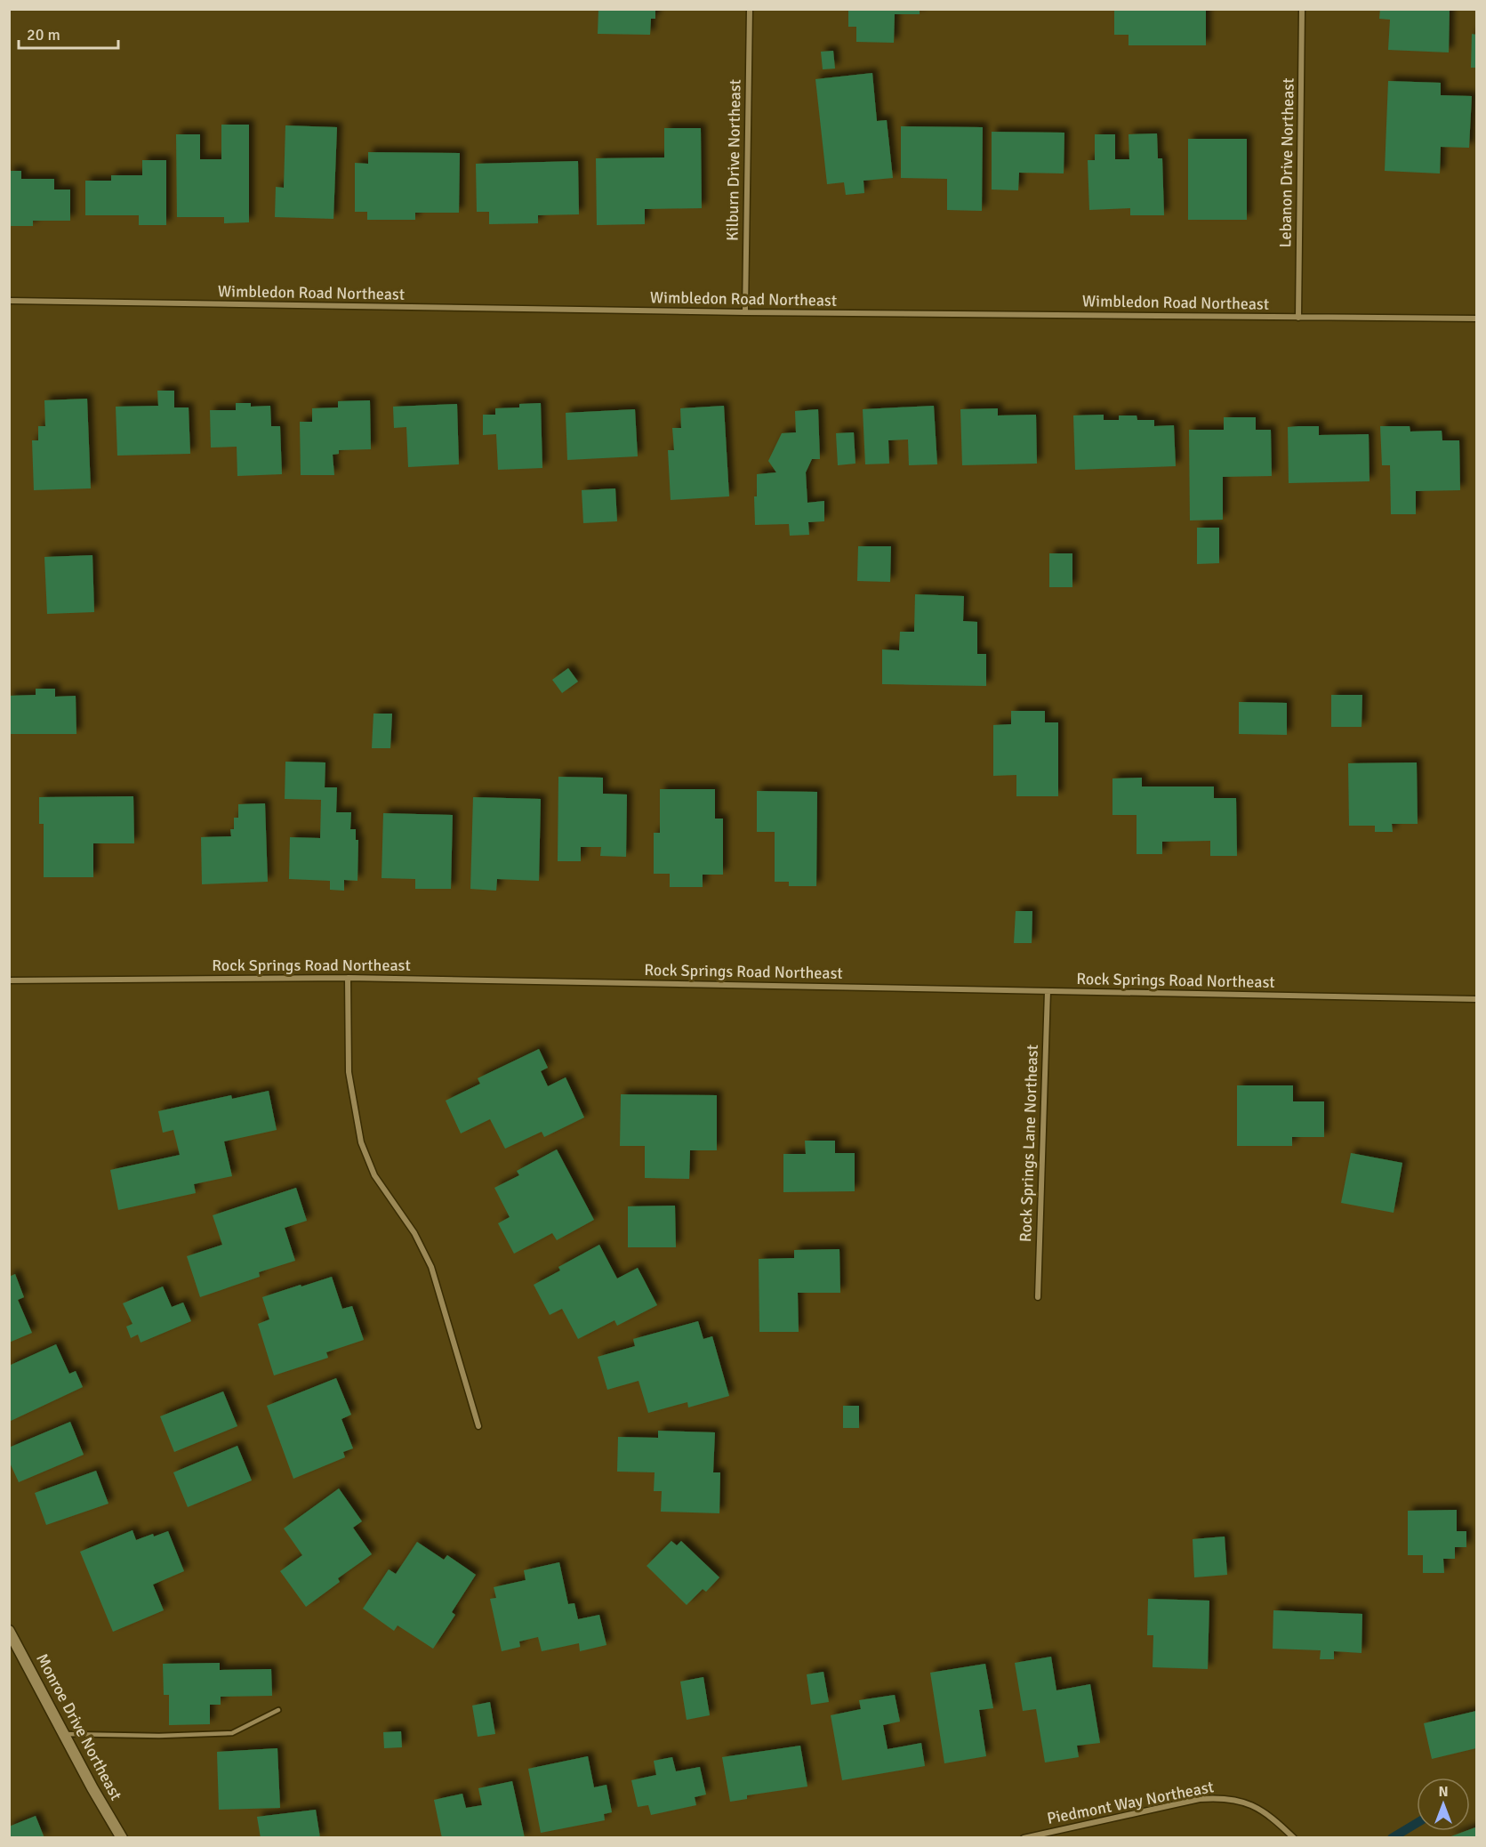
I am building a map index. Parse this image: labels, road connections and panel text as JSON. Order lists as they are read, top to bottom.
{
  "streets": {
    "main road": ["Monroe Drive Northeast"],
    "street": [
      "Kilburn Drive Northeast",
      "Lebanon Drive Northeast",
      "Wimbledon Road Northeast",
      "Rock Springs Road Northeast",
      "Rock Springs Lane Northeast",
      "Piedmont Way Northeast"
    ]
  },
  "crossings": [
    ["Kilburn Drive Northeast", "Wimbledon Road Northeast"],
    ["Lebanon Drive Northeast", "Wimbledon Road Northeast"],
    ["Rock Springs Road Northeast", "Rock Springs Lane Northeast"]
  ],
  "scale_bar": "20 m",
  "north": "top"
}
